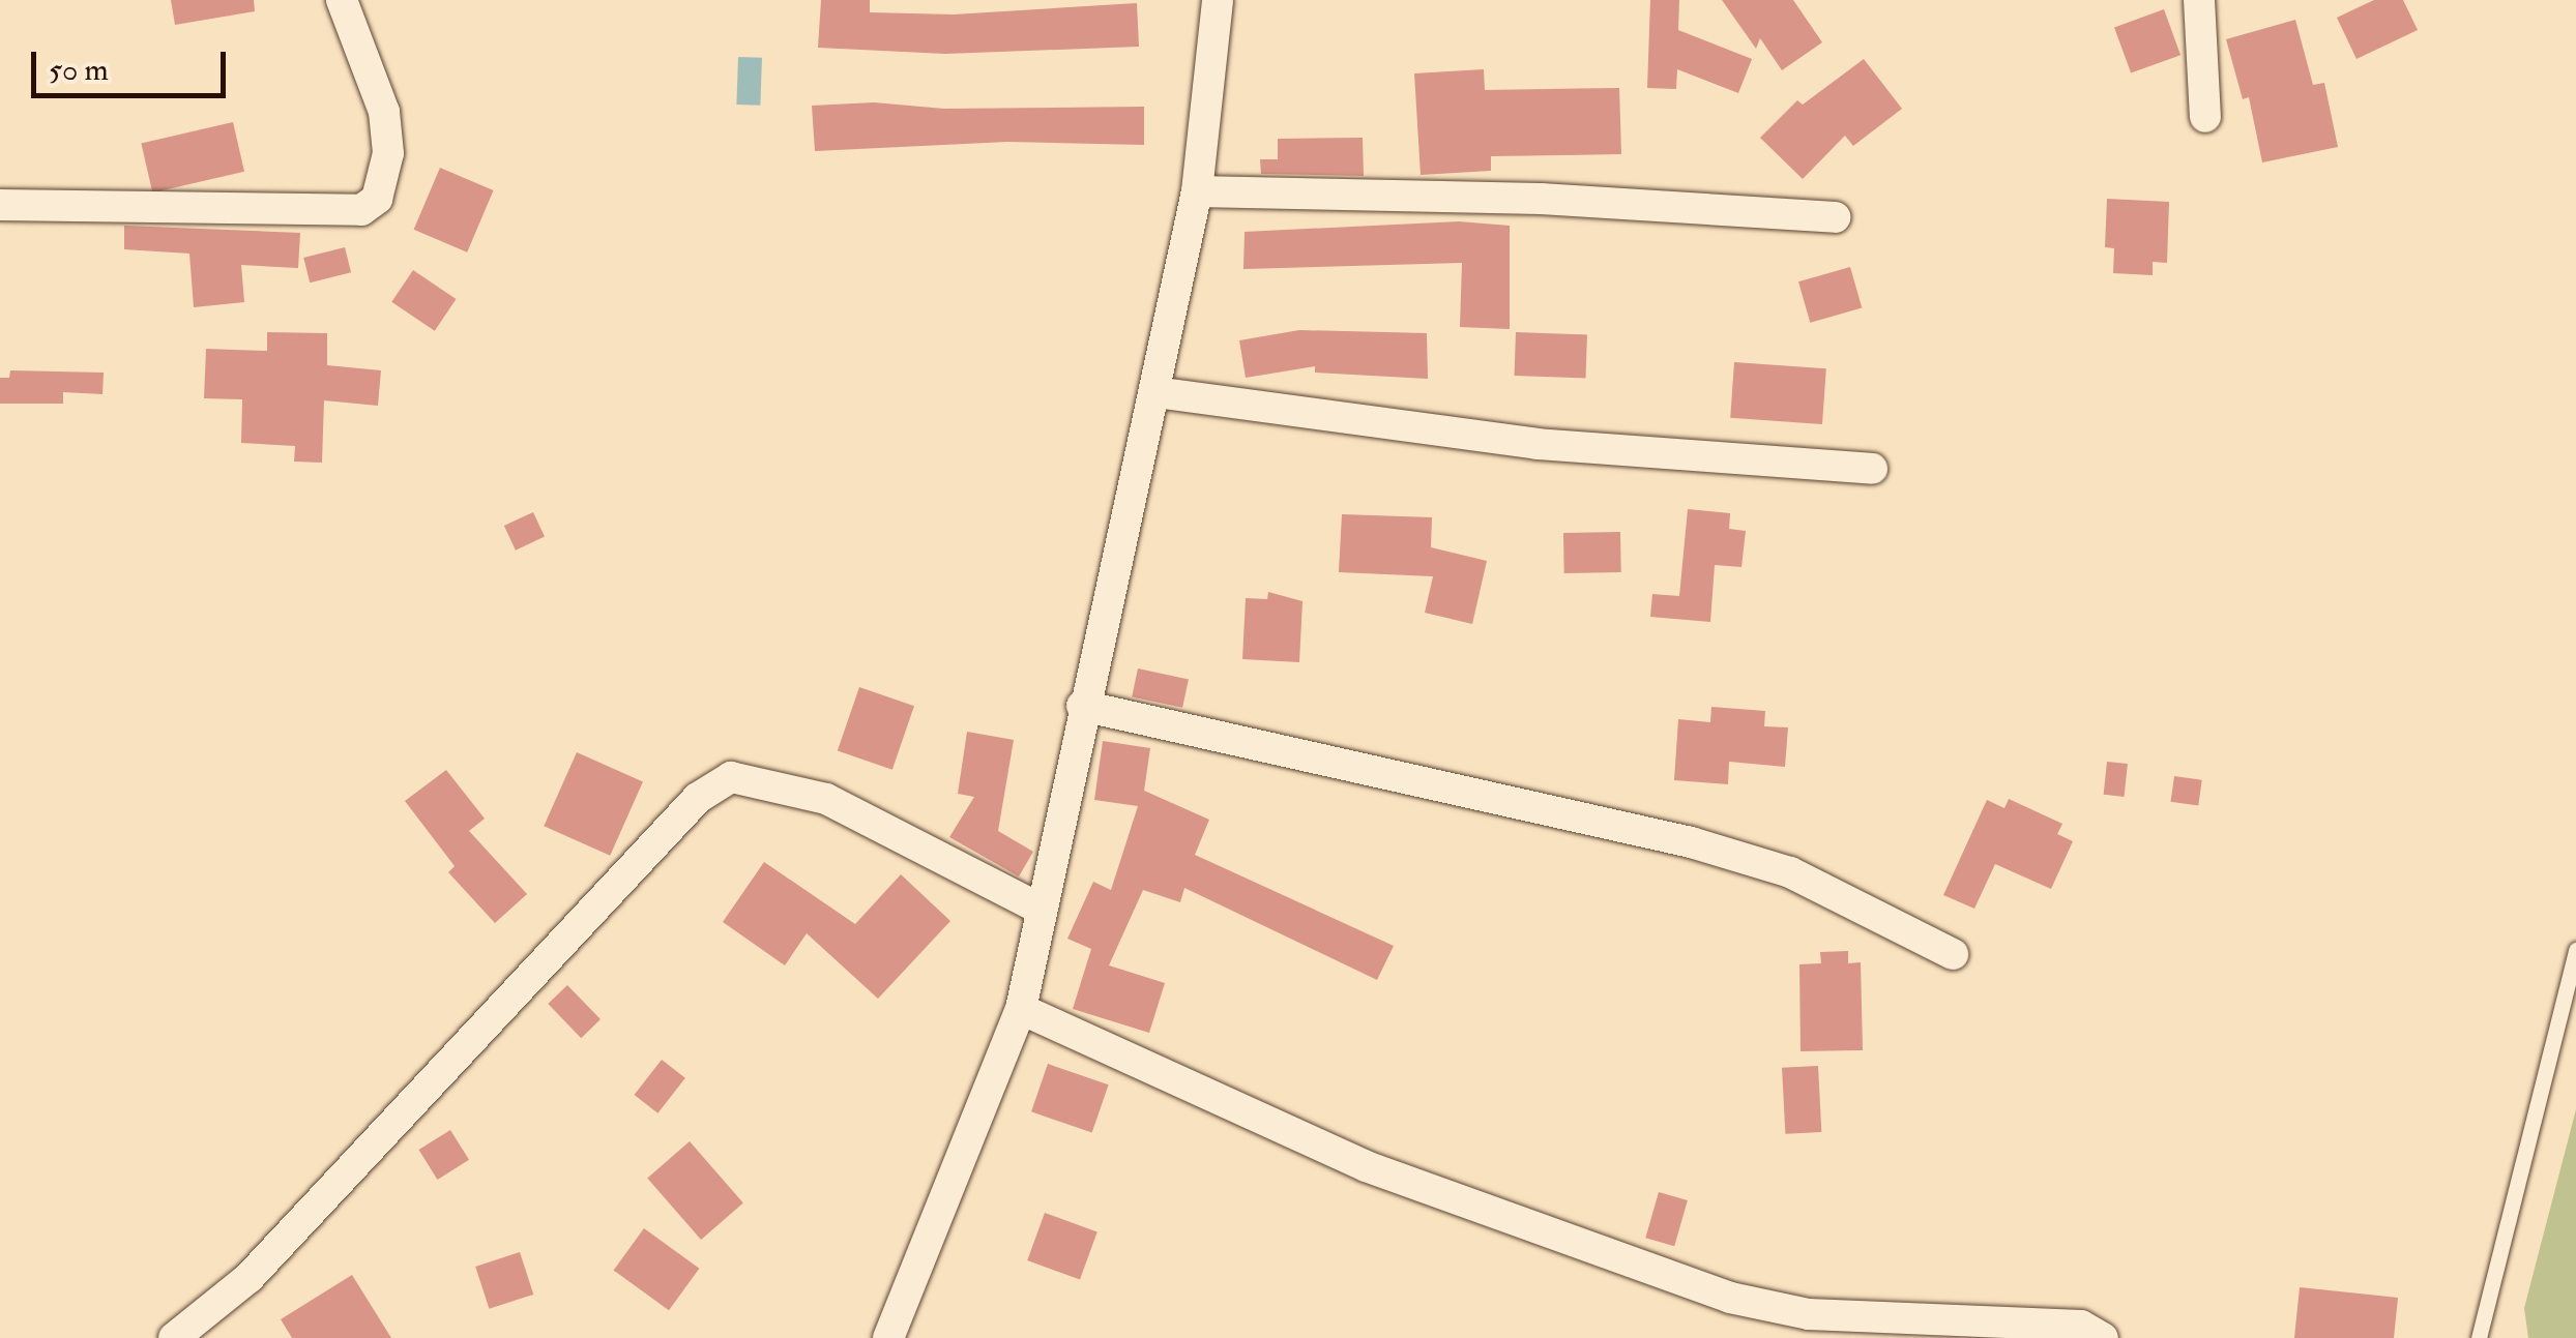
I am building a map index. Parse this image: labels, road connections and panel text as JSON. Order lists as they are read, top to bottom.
{
  "scale_bar": "50 m"
}
